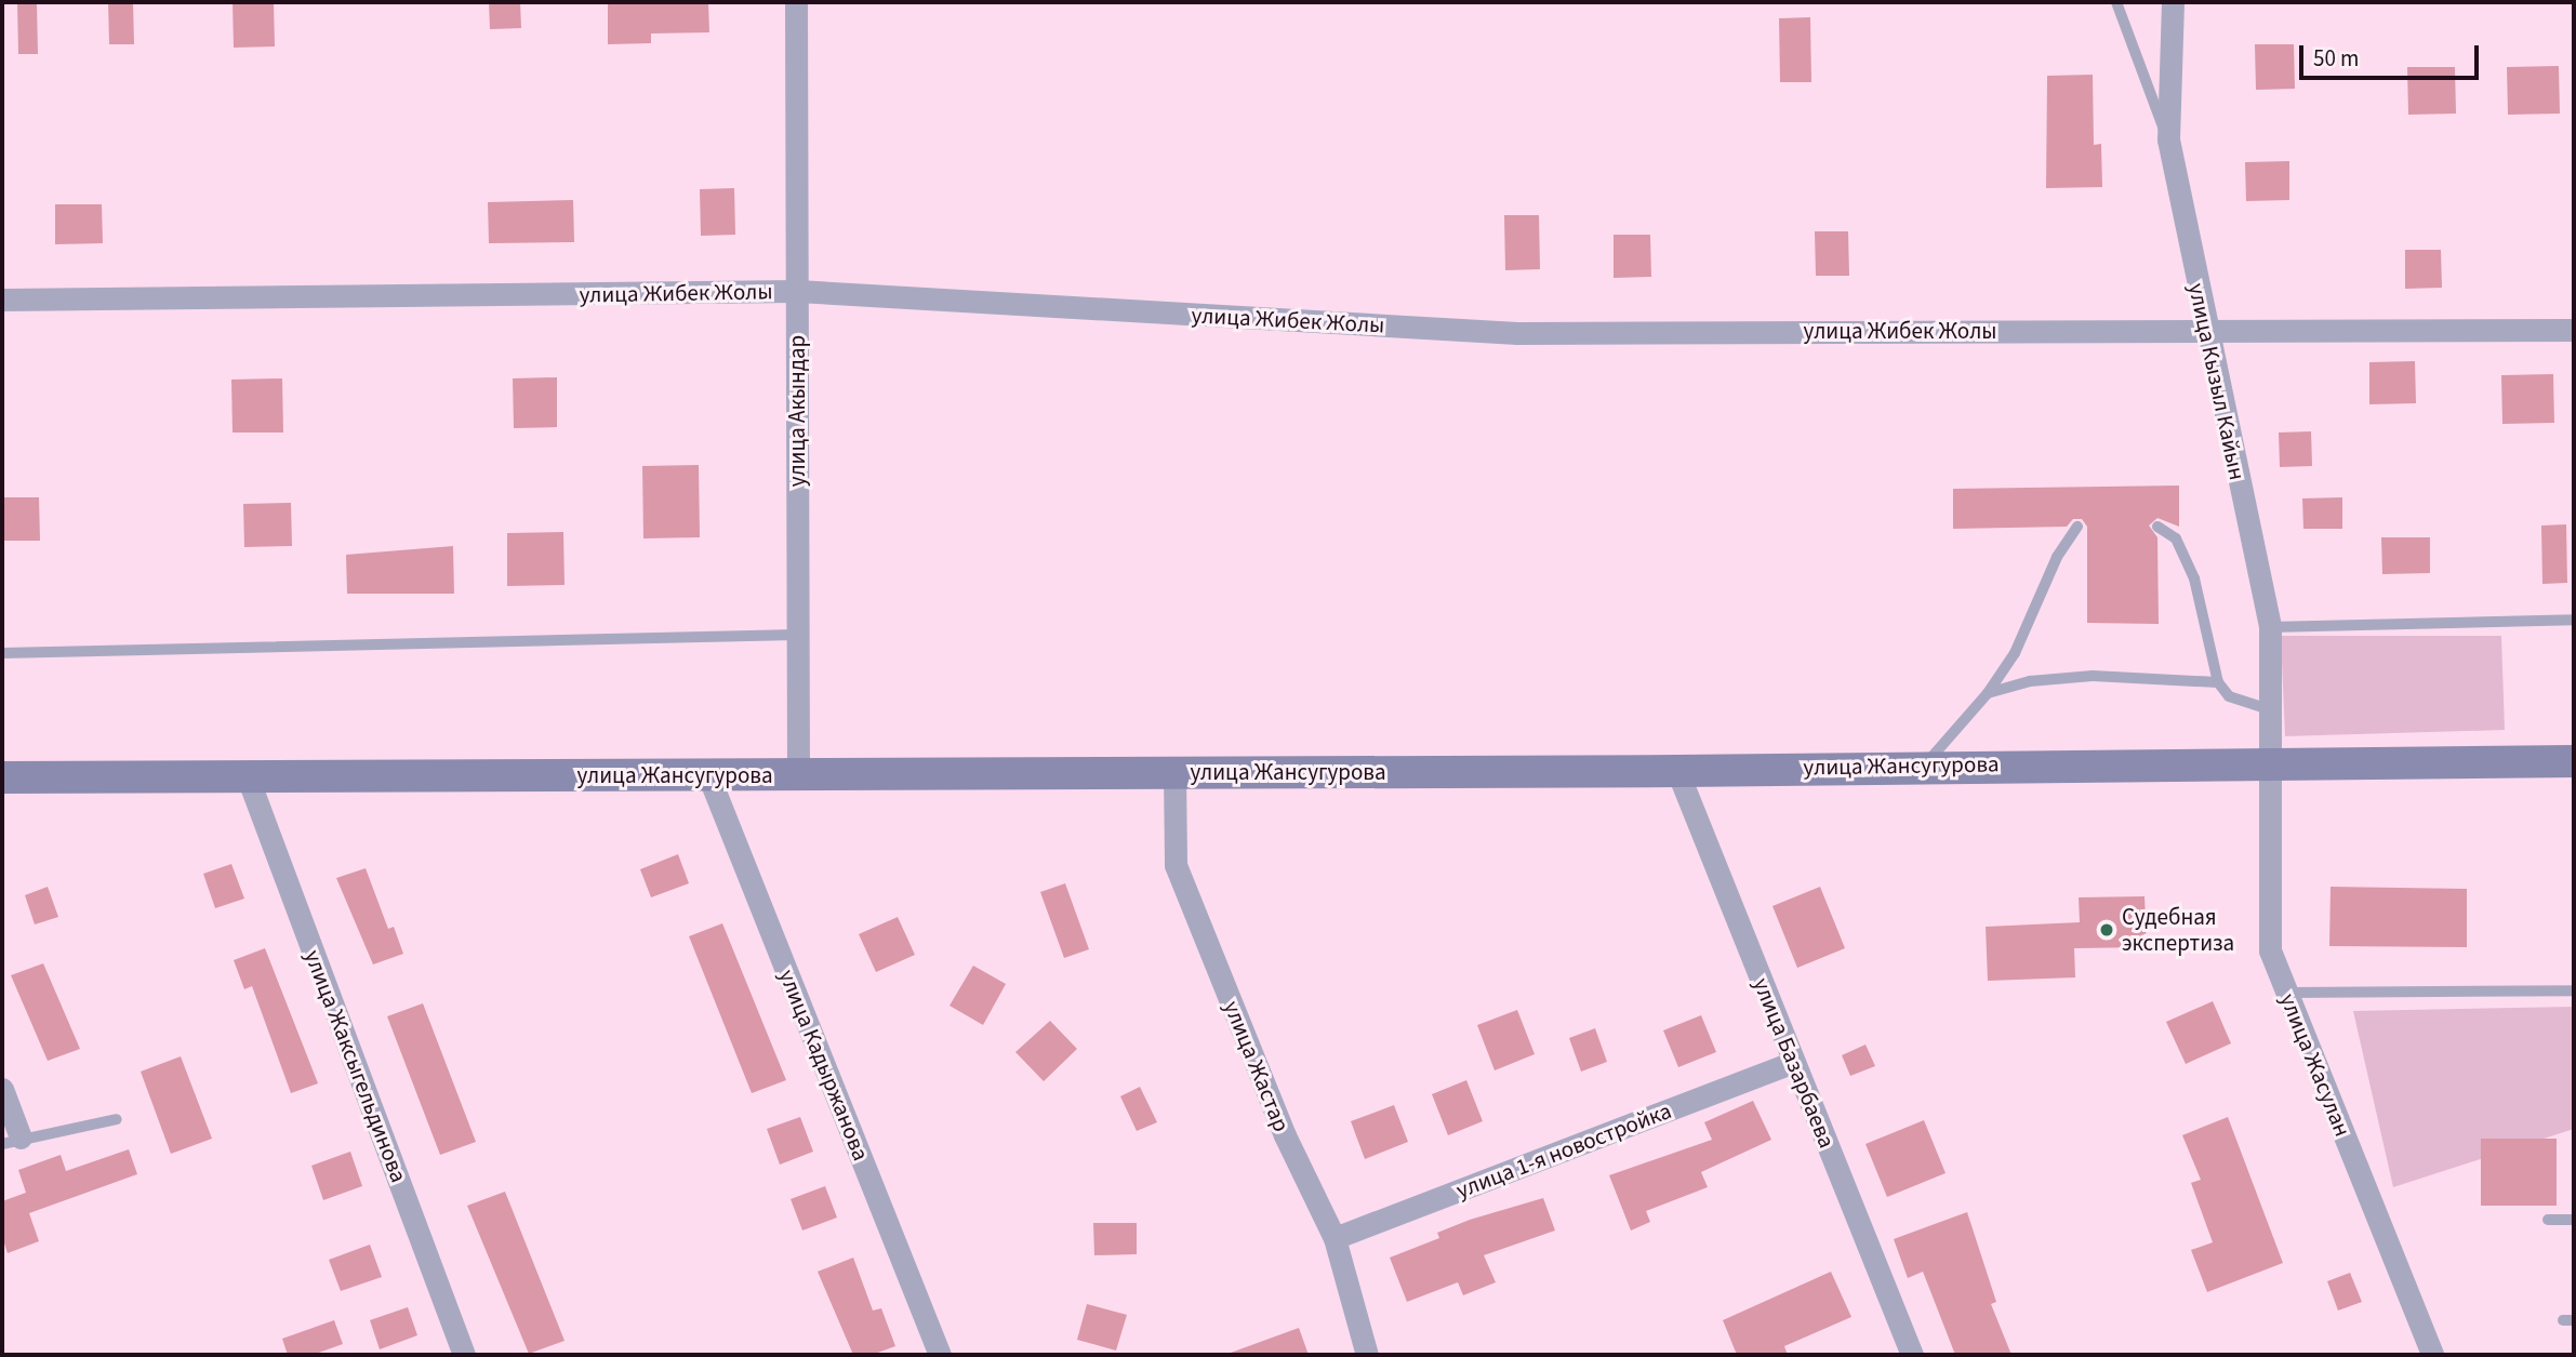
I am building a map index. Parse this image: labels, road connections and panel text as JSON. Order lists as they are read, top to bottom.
{
  "streets": {
    "main road": ["улица Жансугурова"],
    "street": [
      "улица Жибек Жолы",
      "улица Кызыл Кайын",
      "улица Акындар",
      "улица Базарбаева",
      "улица Кадыржанова",
      "улица Жасулан",
      "улица Жаксыгельдинова",
      "улица Жастар",
      "улица 1-я новостройка"
    ]
  },
  "crossings": [
    ["улица Жибек Жолы", "улица Кызыл Кайын"],
    ["улица Жибек Жолы", "улица Акындар"],
    ["улица Кызыл Кайын", "улица Жансугурова"],
    ["улица Кызыл Кайын", "улица Жасулан"],
    ["улица Акындар", "улица Жансугурова"],
    ["улица Жансугурова", "улица Базарбаева"],
    ["улица Жансугурова", "улица Кадыржанова"],
    ["улица Жансугурова", "улица Жасулан"],
    ["улица Жансугурова", "улица Жаксыгельдинова"],
    ["улица Жансугурова", "улица Жастар"],
    ["улица Базарбаева", "улица 1-я новостройка"],
    ["улица Жастар", "улица 1-я новостройка"]
  ],
  "places": ["Судебная экспертиза"],
  "scale_bar": "50 m"
}
